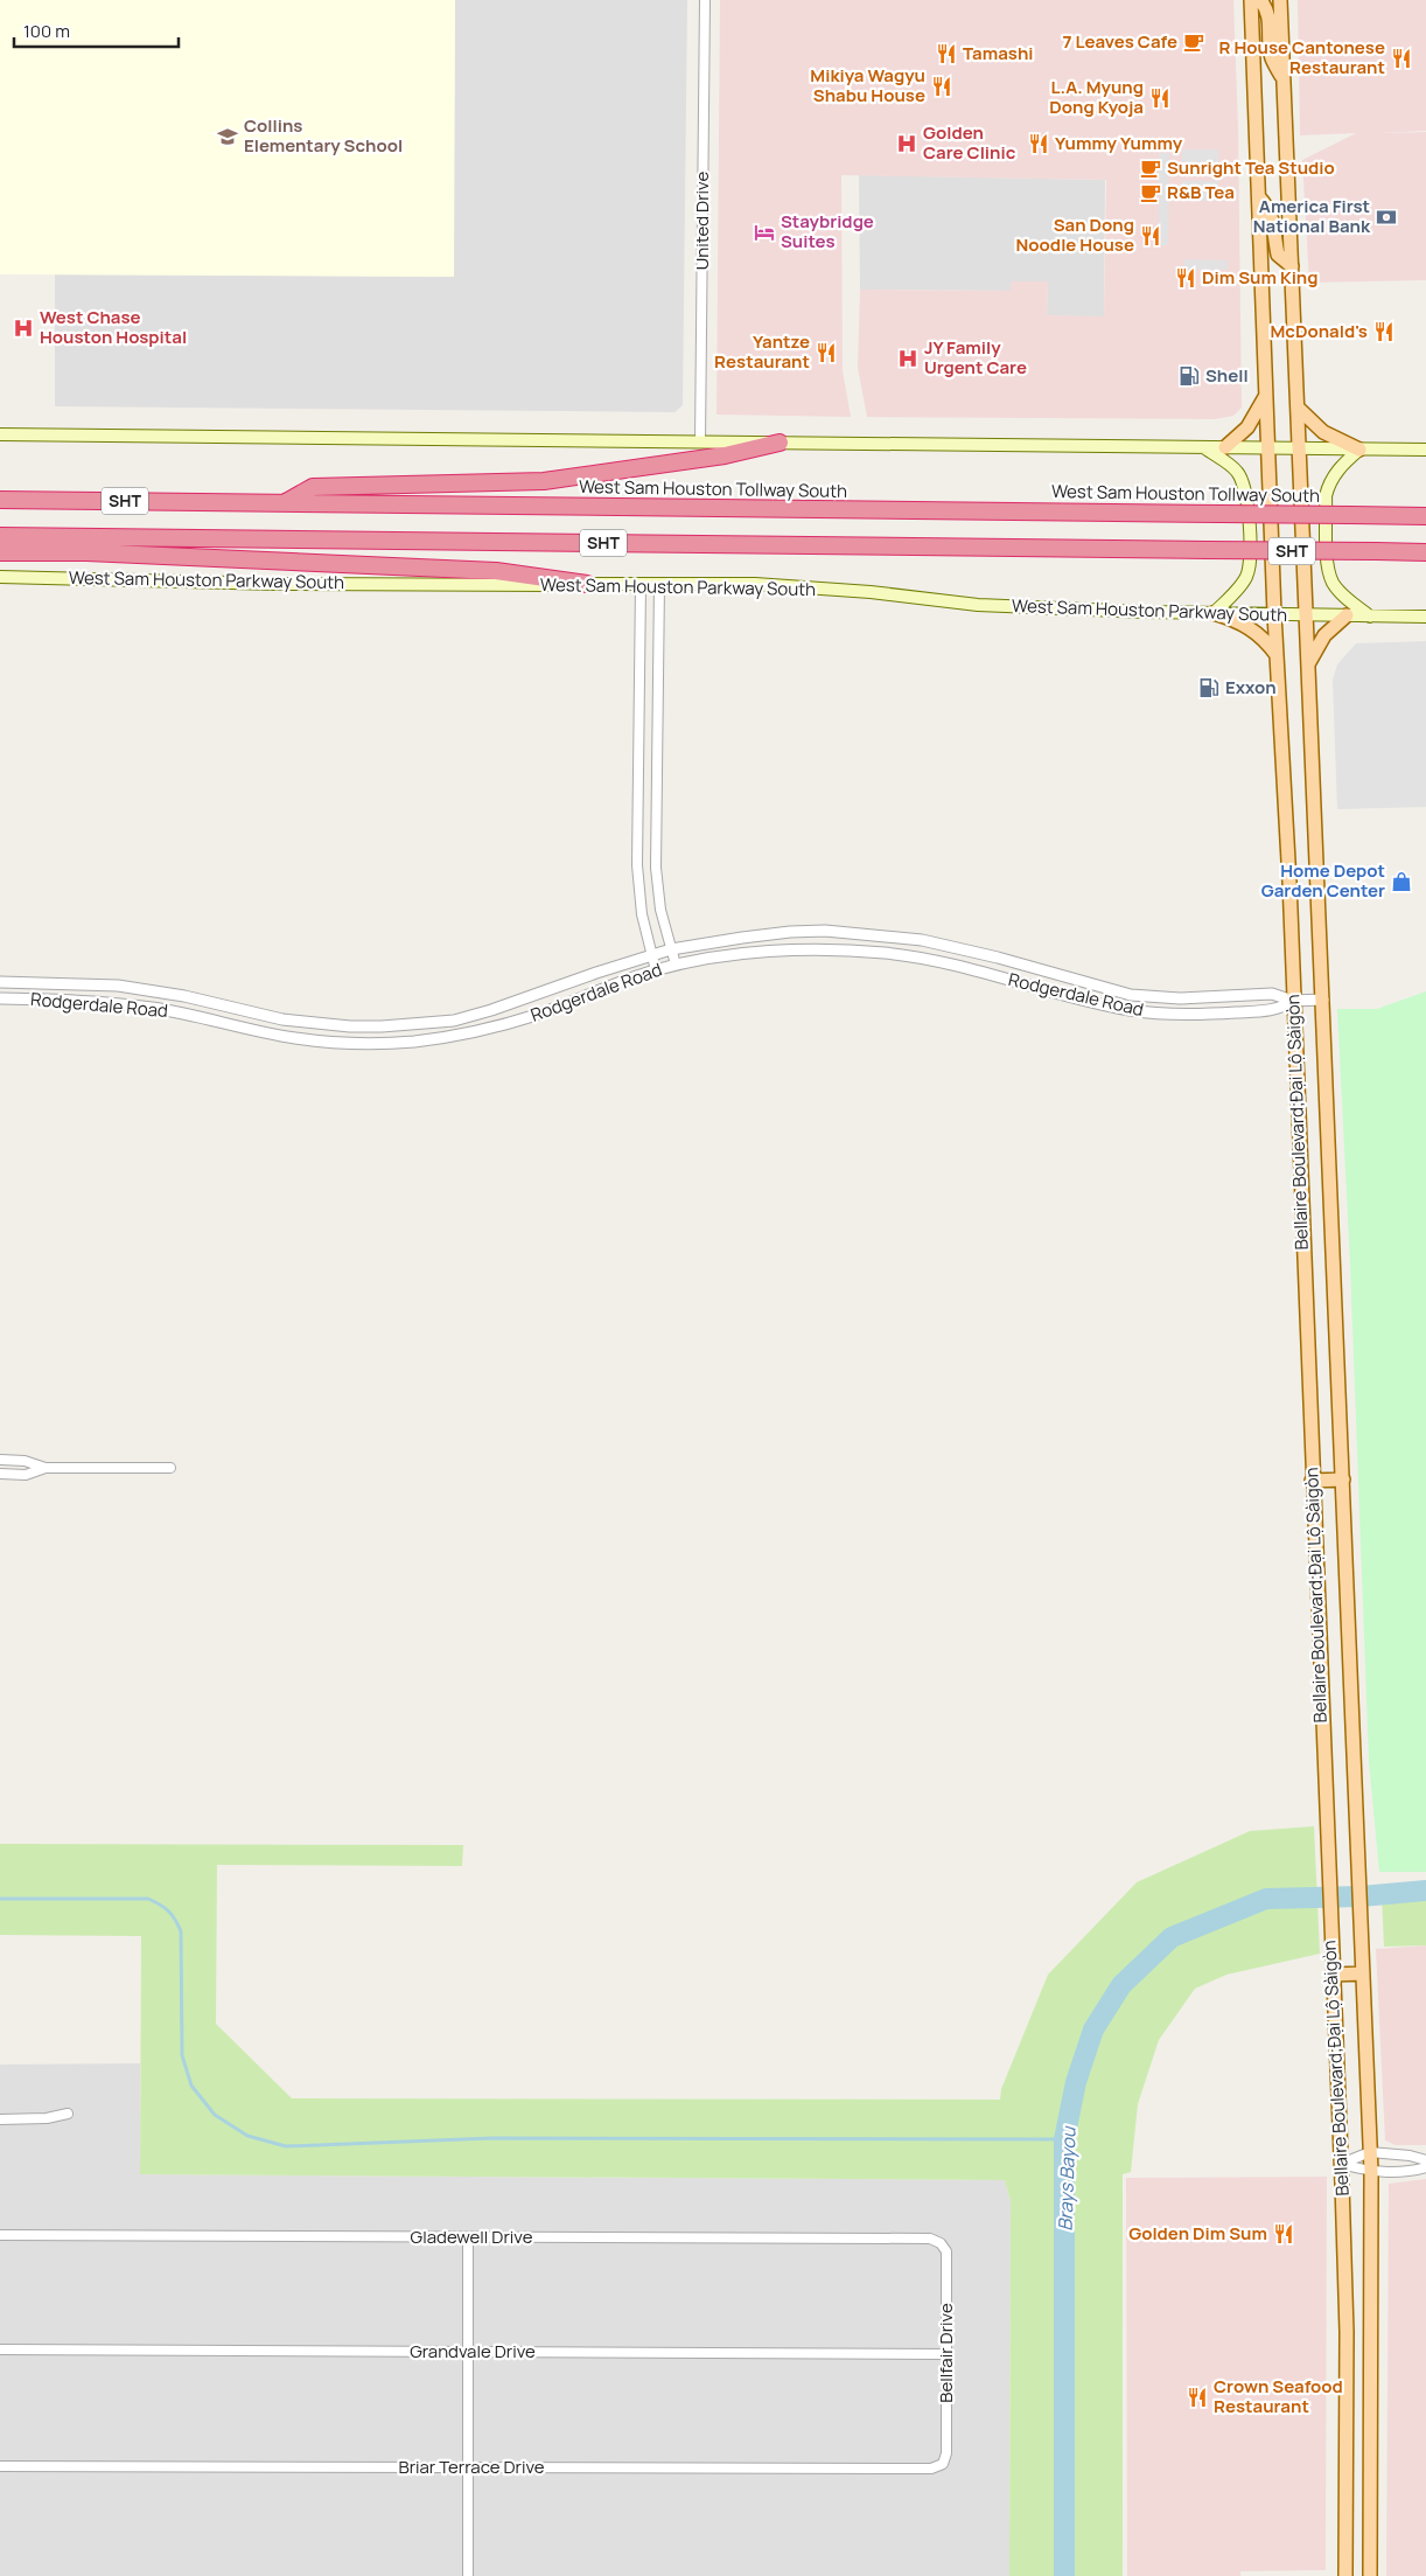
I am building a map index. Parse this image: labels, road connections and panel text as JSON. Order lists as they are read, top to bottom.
{
  "streets": {
    "highway": ["West Sam Houston Tollway South", "SHT"],
    "main road": ["West Sam Houston Parkway South", "Bellaire Boulevard;Đại Lộ Sàigòn"],
    "street": [
      "United Drive",
      "Rodgerdale Road",
      "Gladewell Drive",
      "Grandvale Drive",
      "Bellfair Drive",
      "Briar Terrace Drive"
    ]
  },
  "crossings": [
    ["West Sam Houston Parkway South", "Bellaire Boulevard;Đại Lộ Sàigòn"],
    ["Rodgerdale Road", "Bellaire Boulevard;Đại Lộ Sàigòn"],
    ["Gladewell Drive", "Bellfair Drive"],
    ["Grandvale Drive", "Bellfair Drive"],
    ["Bellfair Drive", "Briar Terrace Drive"]
  ],
  "water": ["Brays Bayou"],
  "places": {
    "cafe": ["7 Leaves Cafe", "Sunright Tea Studio", "R&B Tea"],
    "restaurant": [
      "Tamashi",
      "R House Cantonese Restaurant",
      "Mikiya Wagyu Shabu House",
      "L.A. Myung Dong Kyoja",
      "Yummy Yummy",
      "San Dong Noodle House",
      "Dim Sum King",
      "McDonald's",
      "Yantze Restaurant",
      "Golden Dim Sum",
      "Crown Seafood Restaurant"
    ],
    "school or university": ["Collins Elementary School"],
    "hospital": ["Golden Care Clinic", "West Chase Houston Hospital", "JY Family Urgent Care"],
    "bank": ["America First National Bank"],
    "hotel": ["Staybridge Suites"],
    "fuel station": ["Shell", "Exxon"],
    "shop": ["Home Depot Garden Center"]
  },
  "scale_bar": "100 m"
}
